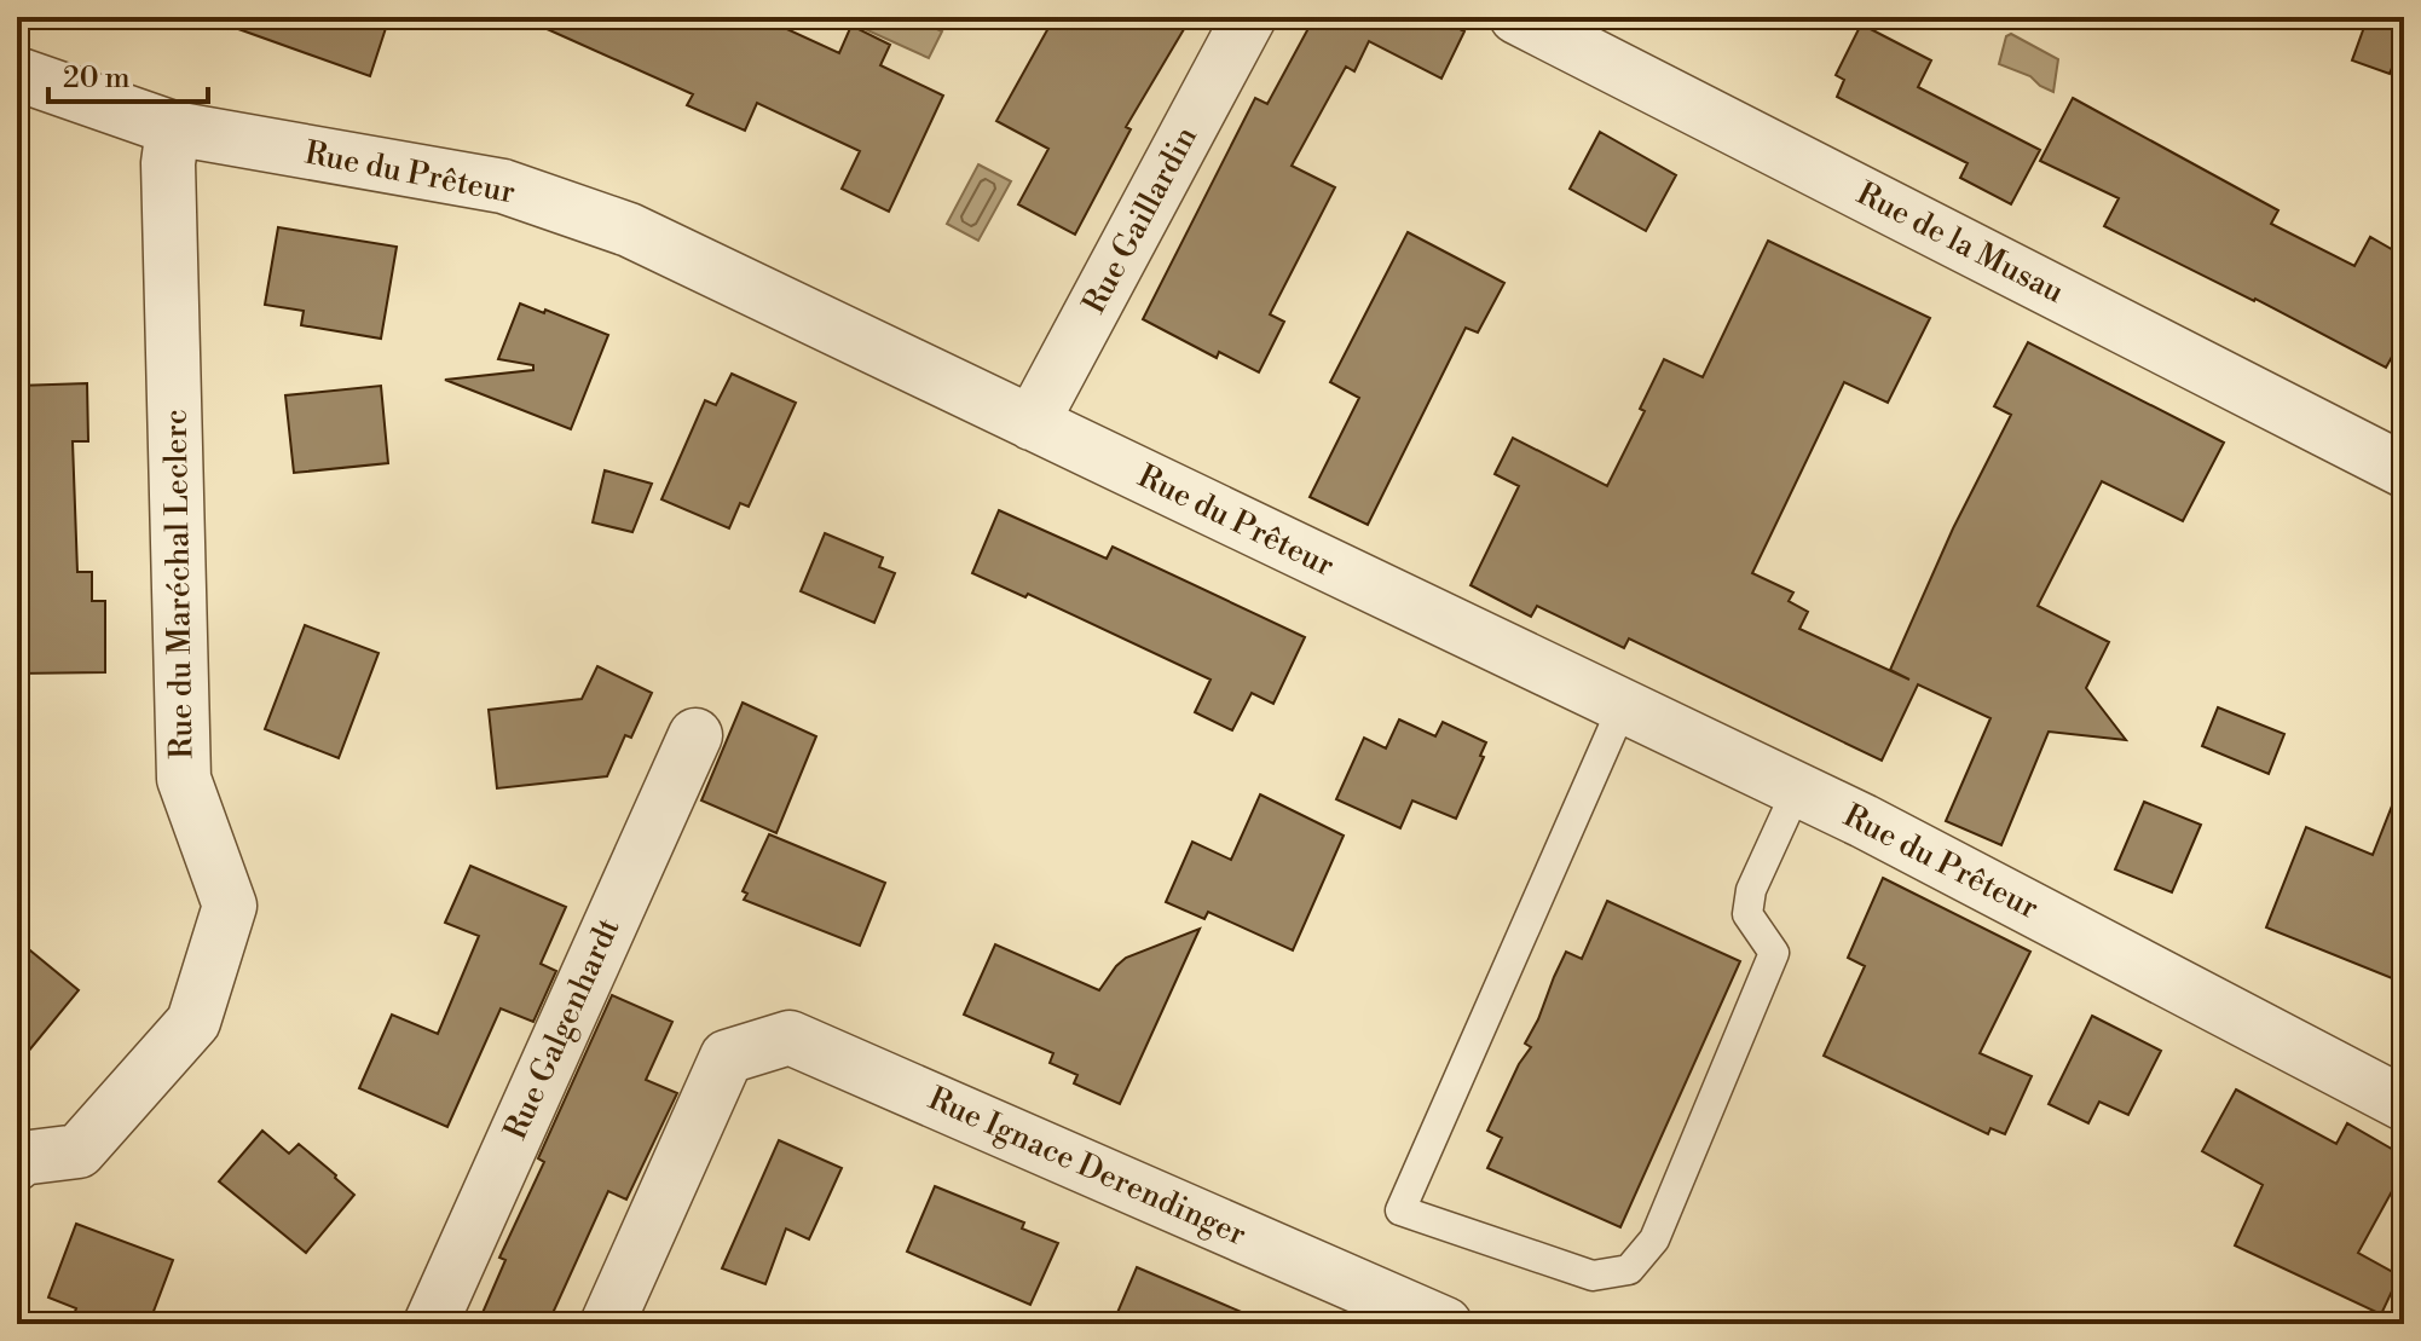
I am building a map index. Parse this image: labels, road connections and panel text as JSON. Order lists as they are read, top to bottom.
{
  "streets": {
    "street": [
      "Rue du Prêteur",
      "Rue Gaillardin",
      "Rue de la Musau",
      "Rue du Maréchal Leclerc",
      "Rue Galgenhardt",
      "Rue Ignace Derendinger"
    ]
  },
  "crossings": [
    ["Rue du Prêteur", "Rue Gaillardin"],
    ["Rue du Prêteur", "Rue du Maréchal Leclerc"]
  ],
  "scale_bar": "20 m"
}
